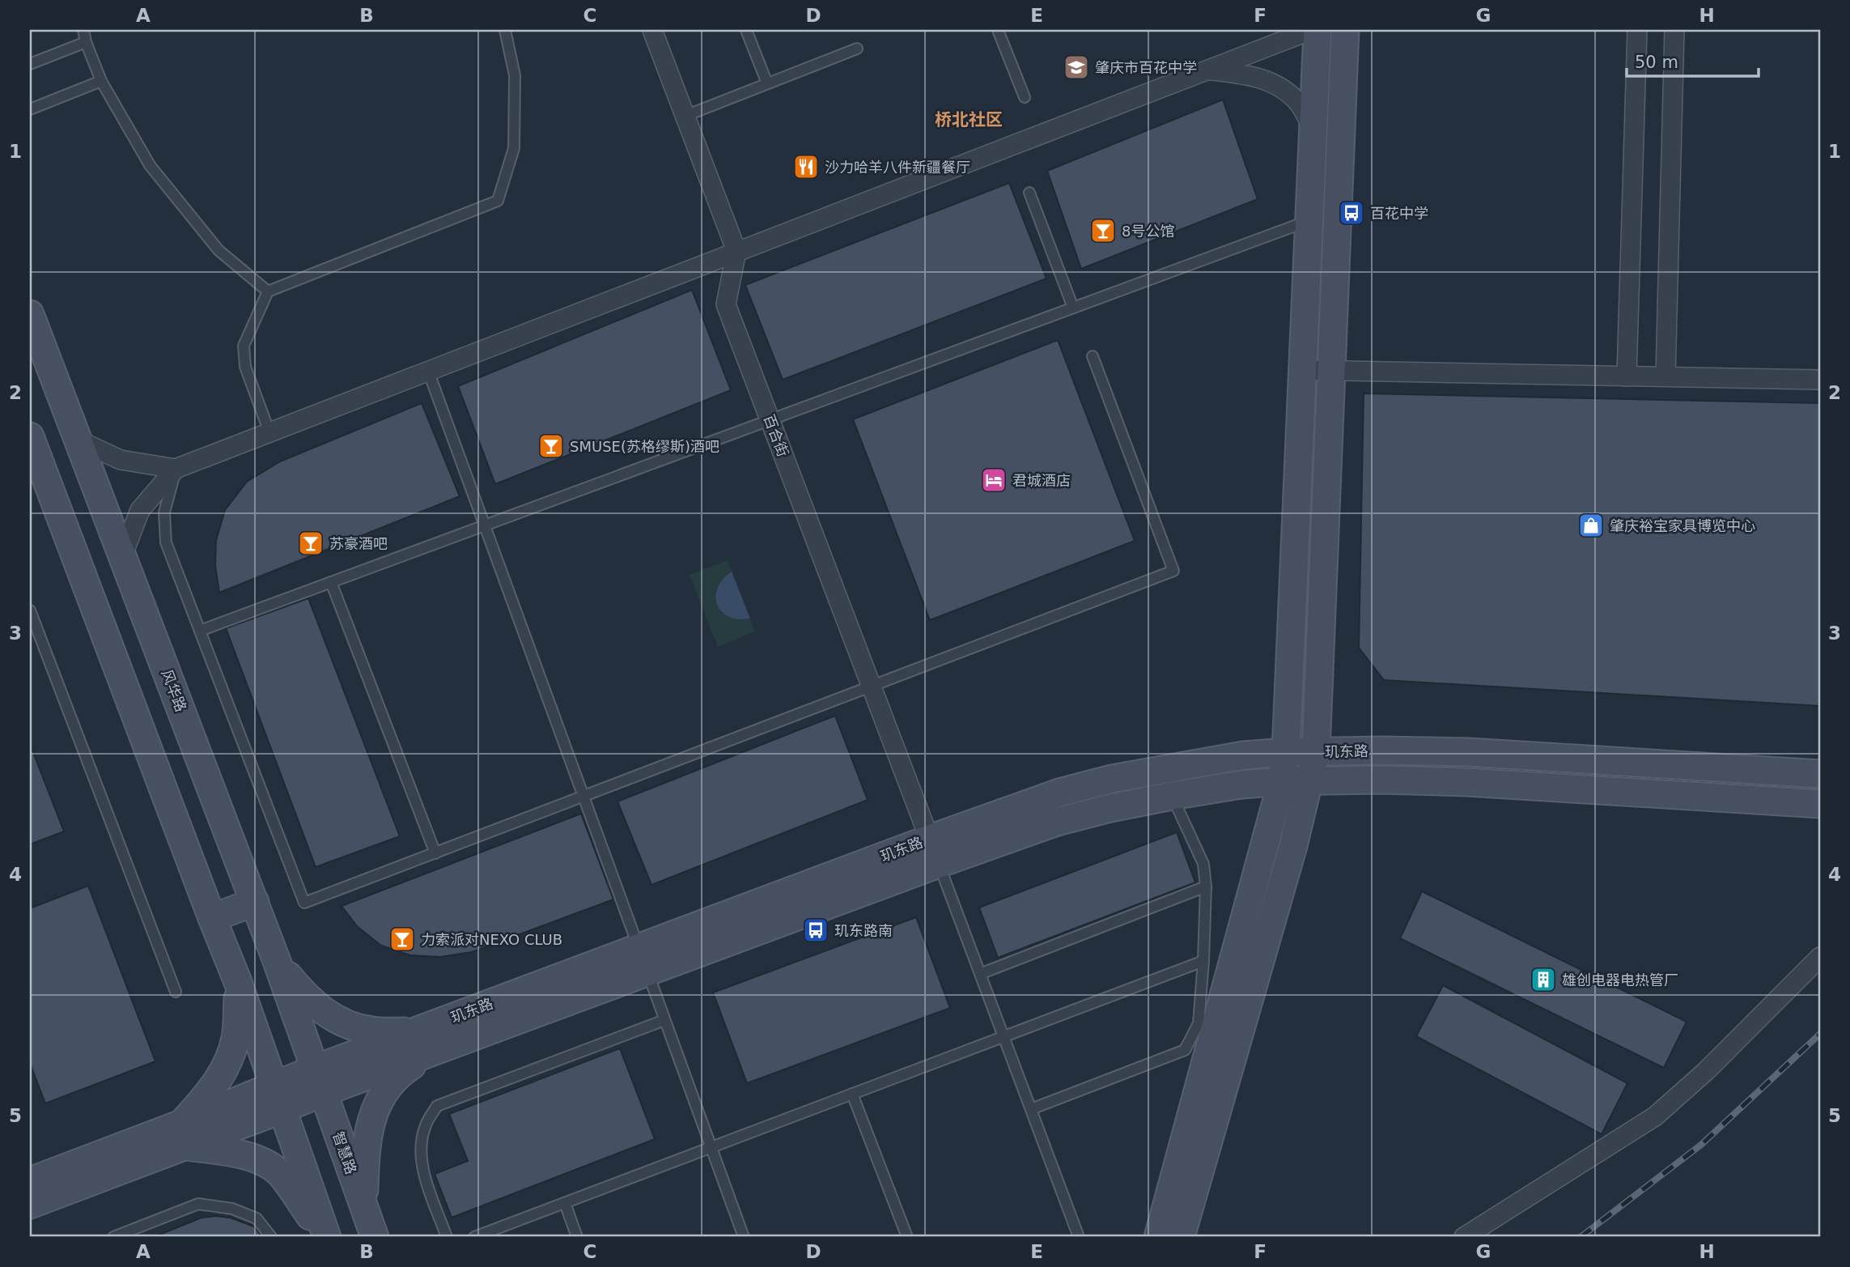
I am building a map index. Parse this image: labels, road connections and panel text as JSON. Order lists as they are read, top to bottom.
{
  "streets": {
    "main road": ["风华路", "玑东路", "智慧路"],
    "street": ["百合街"]
  },
  "crossings": [
    ["百合街", "玑东路"],
    ["风华路", "玑东路"],
    ["风华路", "智慧路"],
    ["玑东路", "智慧路"]
  ],
  "districts": ["桥北社区"],
  "places": {
    "school or university": ["肇庆市百花中学"],
    "restaurant": ["沙力哈羊八件新疆餐厅"],
    "bus stop": ["百花中学", "玑东路南"],
    "bar": [
      "8号公馆",
      "SMUSE(苏格缪斯)酒吧",
      "苏豪酒吧",
      "力索派对NEXO CLUB"
    ],
    "hotel": ["君城酒店"],
    "shop": ["肇庆裕宝家具博览中心"],
    "building": ["雄创电器电热管厂"]
  },
  "scale_bar": "50 m",
  "grid": {
    "columns": [
      "A",
      "B",
      "C",
      "D",
      "E",
      "F",
      "G",
      "H"
    ],
    "rows": [
      "1",
      "2",
      "3",
      "4",
      "5"
    ]
  }
}
